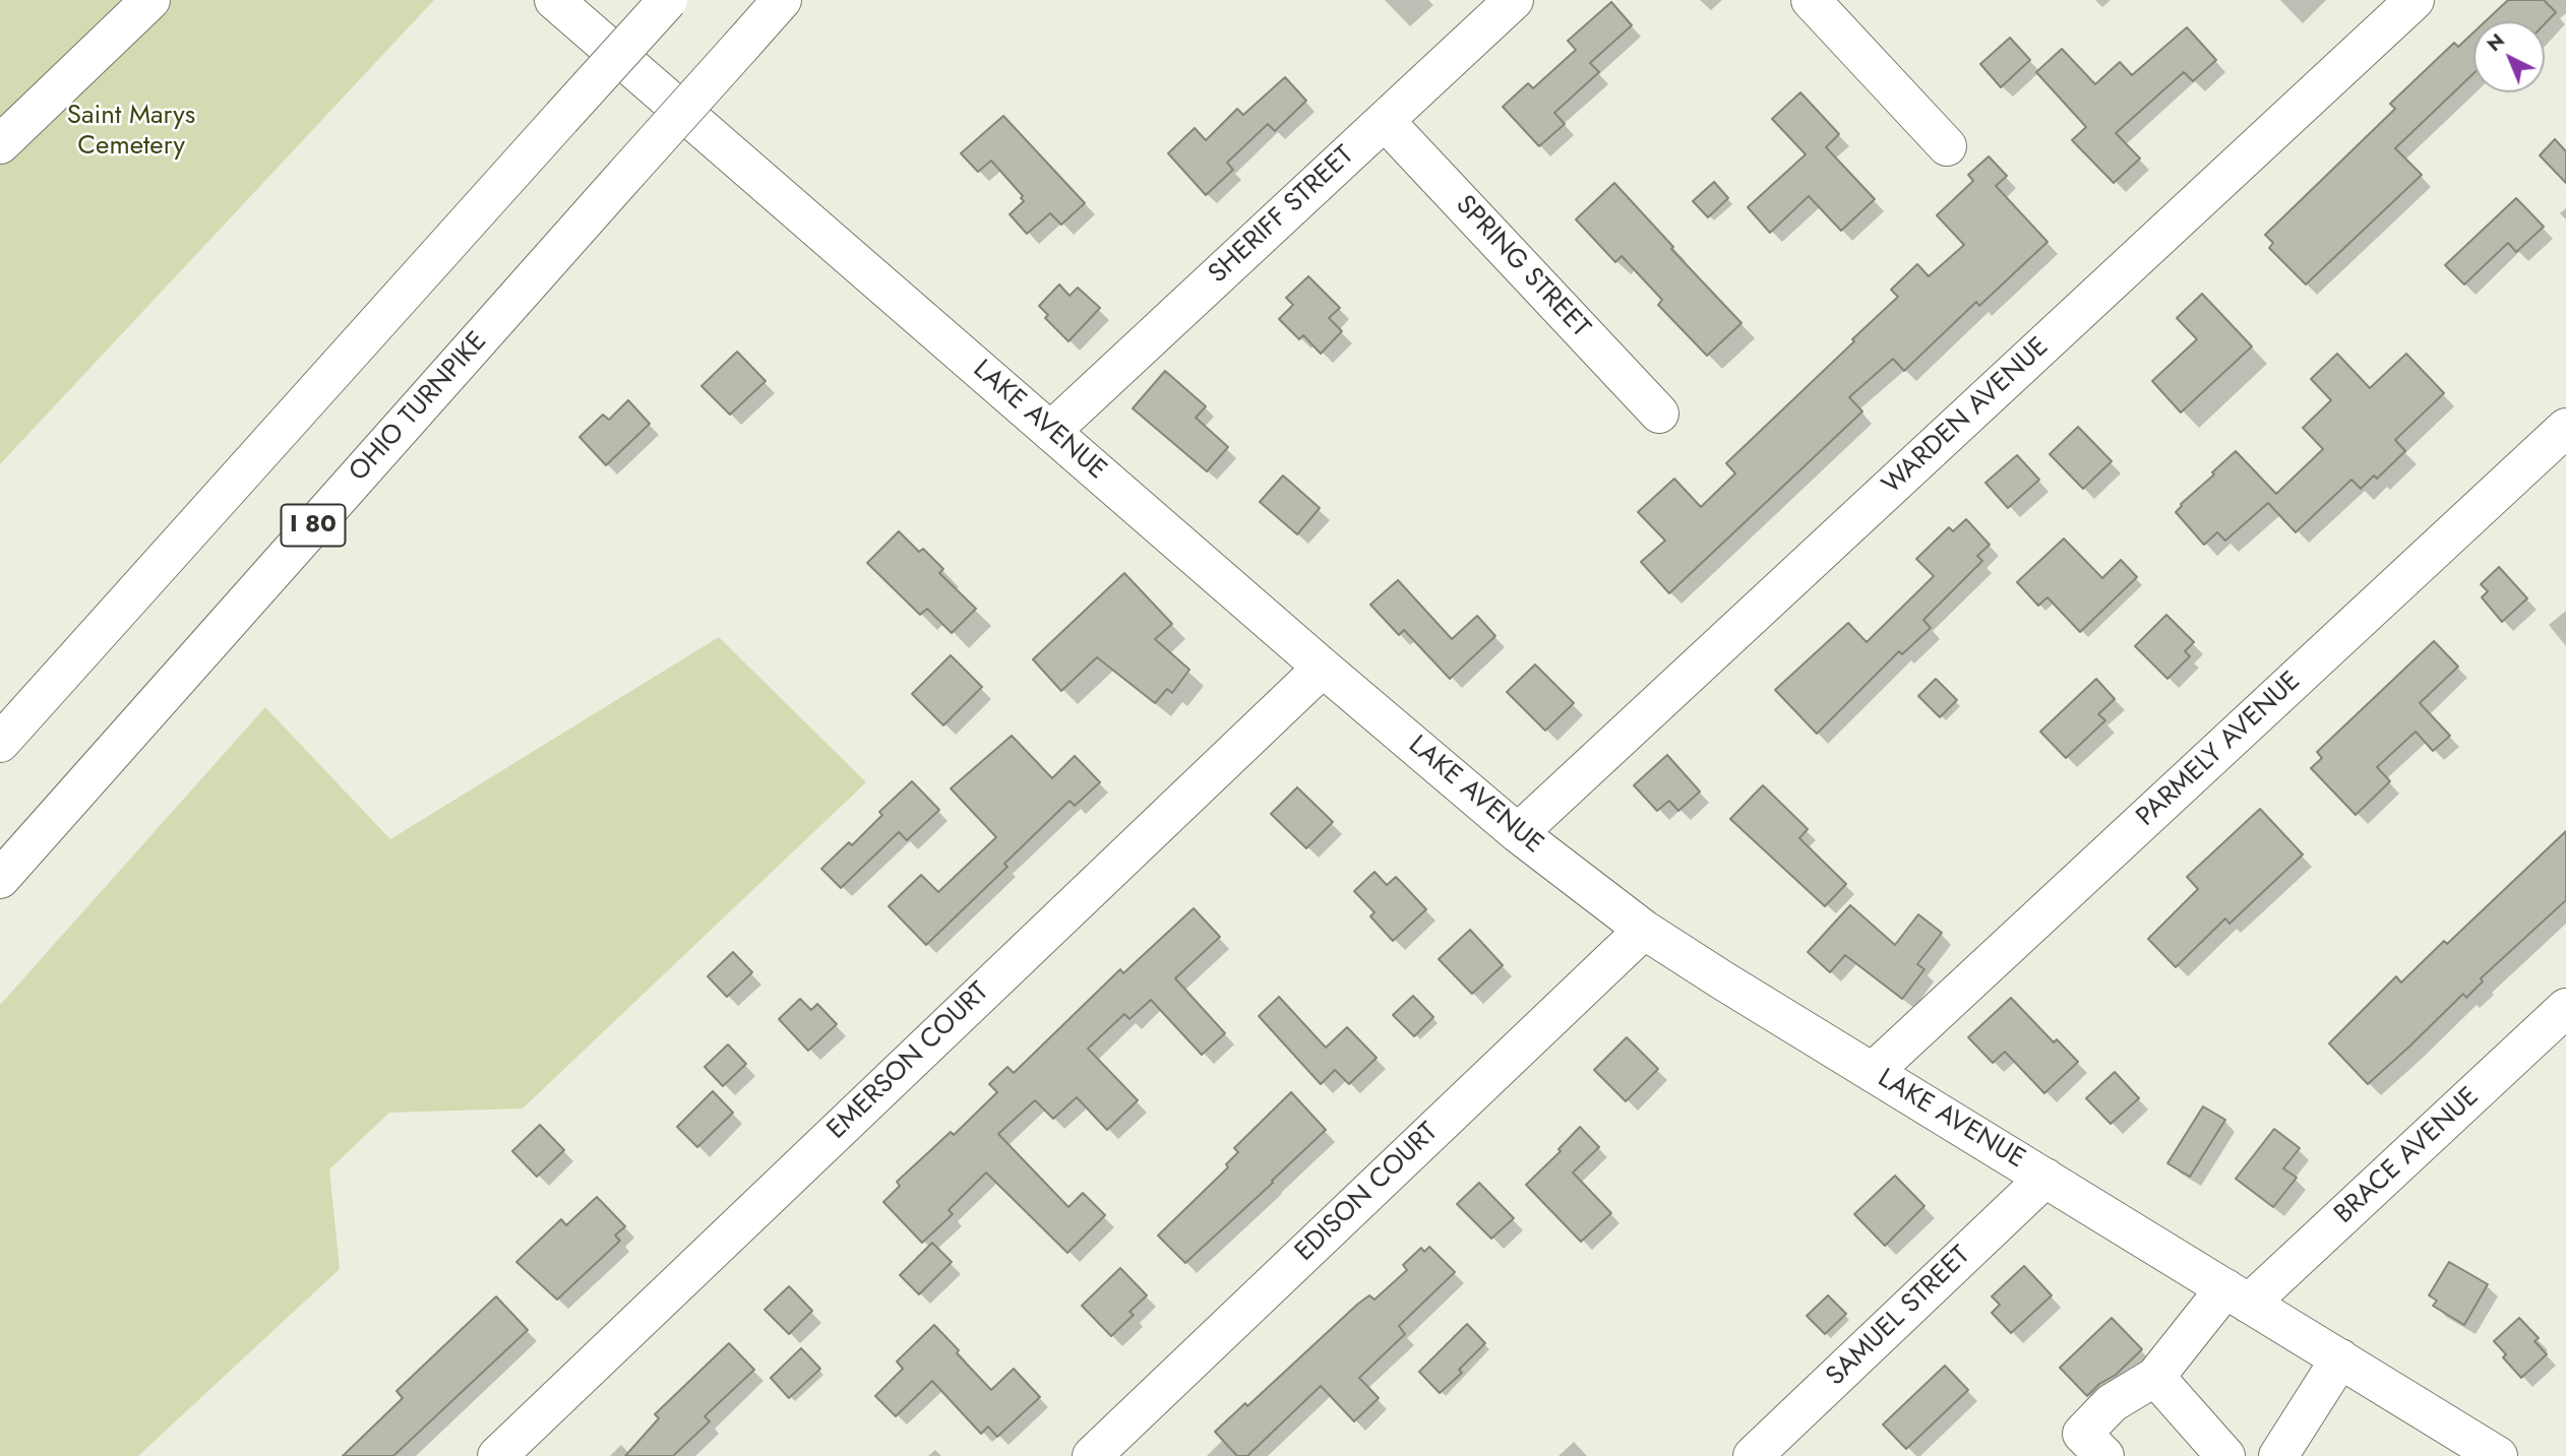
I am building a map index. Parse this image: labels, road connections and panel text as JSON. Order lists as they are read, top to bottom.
{
  "streets": {
    "main road": [
      "SHERIFF STREET",
      "SPRING STREET",
      "OHIO TURNPIKE",
      "WARDEN AVENUE",
      "LAKE AVENUE",
      "I 80",
      "PARMELY AVENUE",
      "EMERSON COURT",
      "BRACE AVENUE",
      "EDISON COURT",
      "SAMUEL STREET"
    ]
  },
  "crossings": [
    ["SHERIFF STREET", "SPRING STREET"],
    ["SHERIFF STREET", "LAKE AVENUE"],
    ["WARDEN AVENUE", "LAKE AVENUE"],
    ["LAKE AVENUE", "PARMELY AVENUE"],
    ["LAKE AVENUE", "EMERSON COURT"],
    ["LAKE AVENUE", "BRACE AVENUE"],
    ["LAKE AVENUE", "EDISON COURT"],
    ["LAKE AVENUE", "SAMUEL STREET"]
  ],
  "parks": ["Saint Marys Cemetery"],
  "north": "top left"
}
